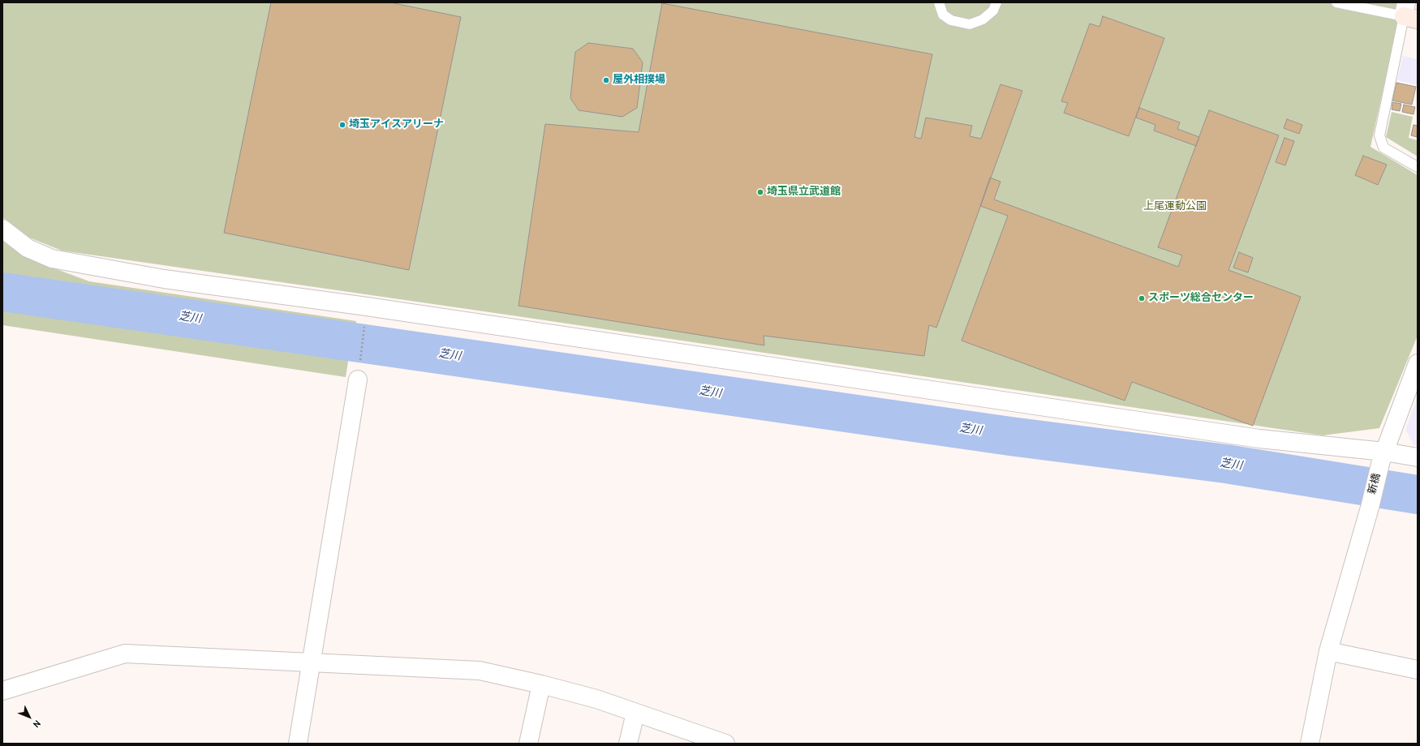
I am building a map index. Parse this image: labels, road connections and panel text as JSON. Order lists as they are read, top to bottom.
{
  "streets": {
    "street": ["新橋"]
  },
  "water": ["芝川"],
  "parks": ["上尾運動公園"],
  "places": [
    "屋外相撲場",
    "埼玉アイスアリーナ",
    "埼玉県立武道館",
    "スポーツ総合センター"
  ],
  "north": "bottom right"
}
